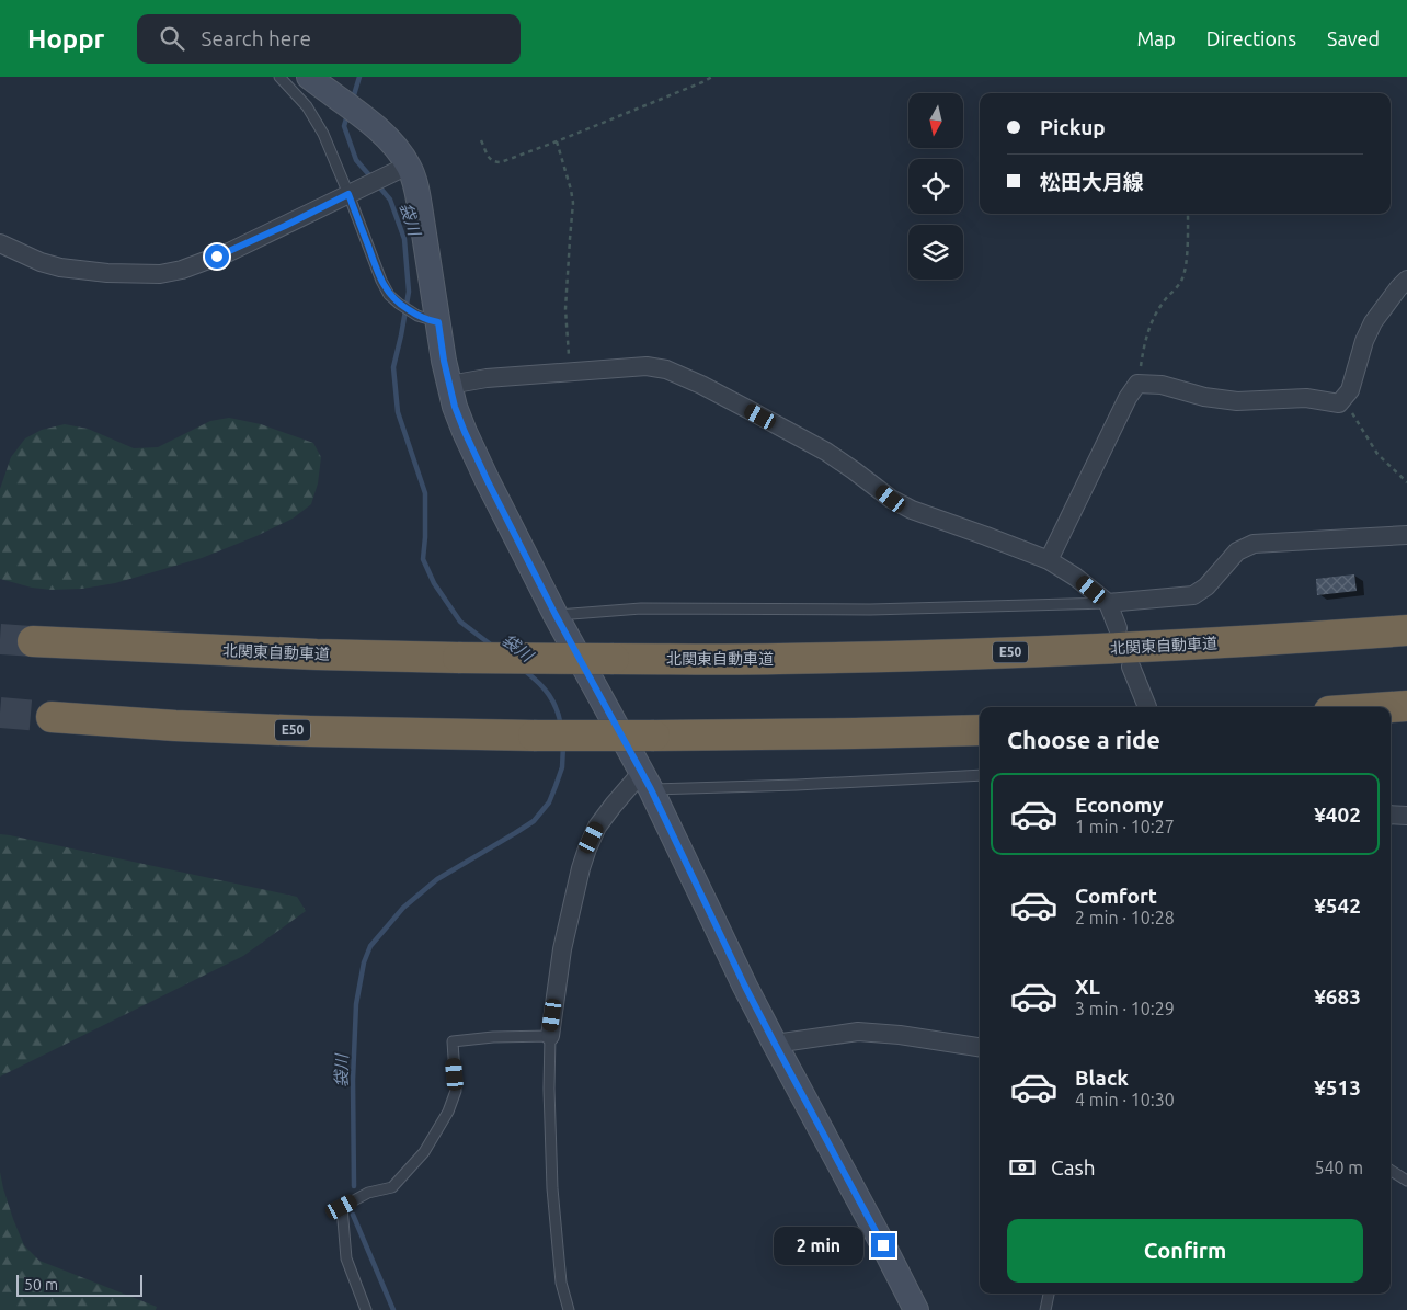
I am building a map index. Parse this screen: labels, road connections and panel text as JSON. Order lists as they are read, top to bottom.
{
  "streets": {
    "highway": ["北関東自動車道", "E50"]
  },
  "water": ["袋川"],
  "scale_bar": "50 m",
  "north": "bottom",
  "page": {
    "header": "Hoppr",
    "search": "Search here",
    "nav": ["Map", "Directions", "Saved"],
    "banner": ["Pickup", "松田大月線"],
    "heading": "Choose a ride",
    "list": [
      {
        "name": "Economy",
        "note": "1 min · 10:27",
        "value": "¥402"
      },
      {
        "name": "Comfort",
        "note": "2 min · 10:28",
        "value": "¥542"
      },
      {
        "name": "XL",
        "note": "3 min · 10:29",
        "value": "¥683"
      },
      {
        "name": "Black",
        "note": "4 min · 10:30",
        "value": "¥513"
      }
    ],
    "pay": ["Cash", "540 m"],
    "buttons": "Confirm",
    "bubble": "2 min",
    "scale": "50 m"
  }
}
